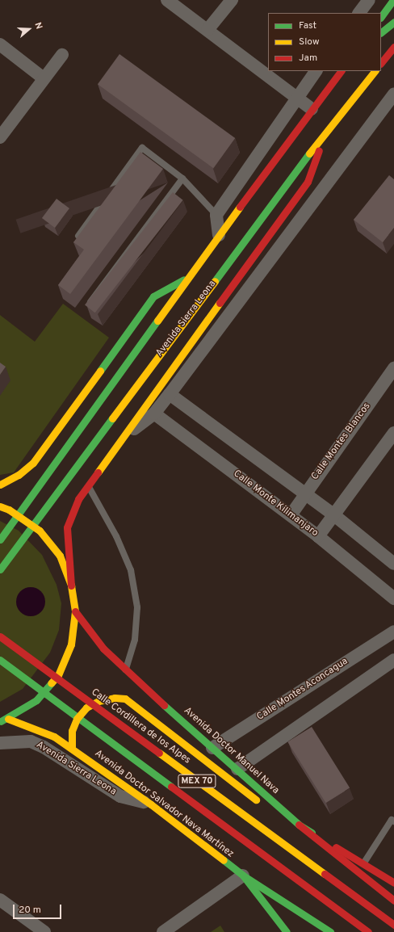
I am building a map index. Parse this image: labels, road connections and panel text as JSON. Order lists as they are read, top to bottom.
{
  "streets": {
    "main road": [
      "Avenida Sierra Leona",
      "Calle Cordillera de los Alpes",
      "Avenida Doctor Manuel Nava",
      "MEX 70",
      "Avenida Doctor Salvador Nava Martínez"
    ],
    "street": ["Calle Montes Blancos", "Calle Monte Kilimanjaro", "Calle Montes Aconcagua"]
  },
  "crossings": [
    ["Avenida Sierra Leona", "Avenida Doctor Salvador Nava Martínez"],
    ["Calle Montes Blancos", "Calle Monte Kilimanjaro"],
    ["Calle Montes Aconcagua", "Avenida Doctor Manuel Nava"]
  ],
  "legend": ["Fast", "Slow", "Jam"],
  "scale_bar": "20 m",
  "north": "right"
}
